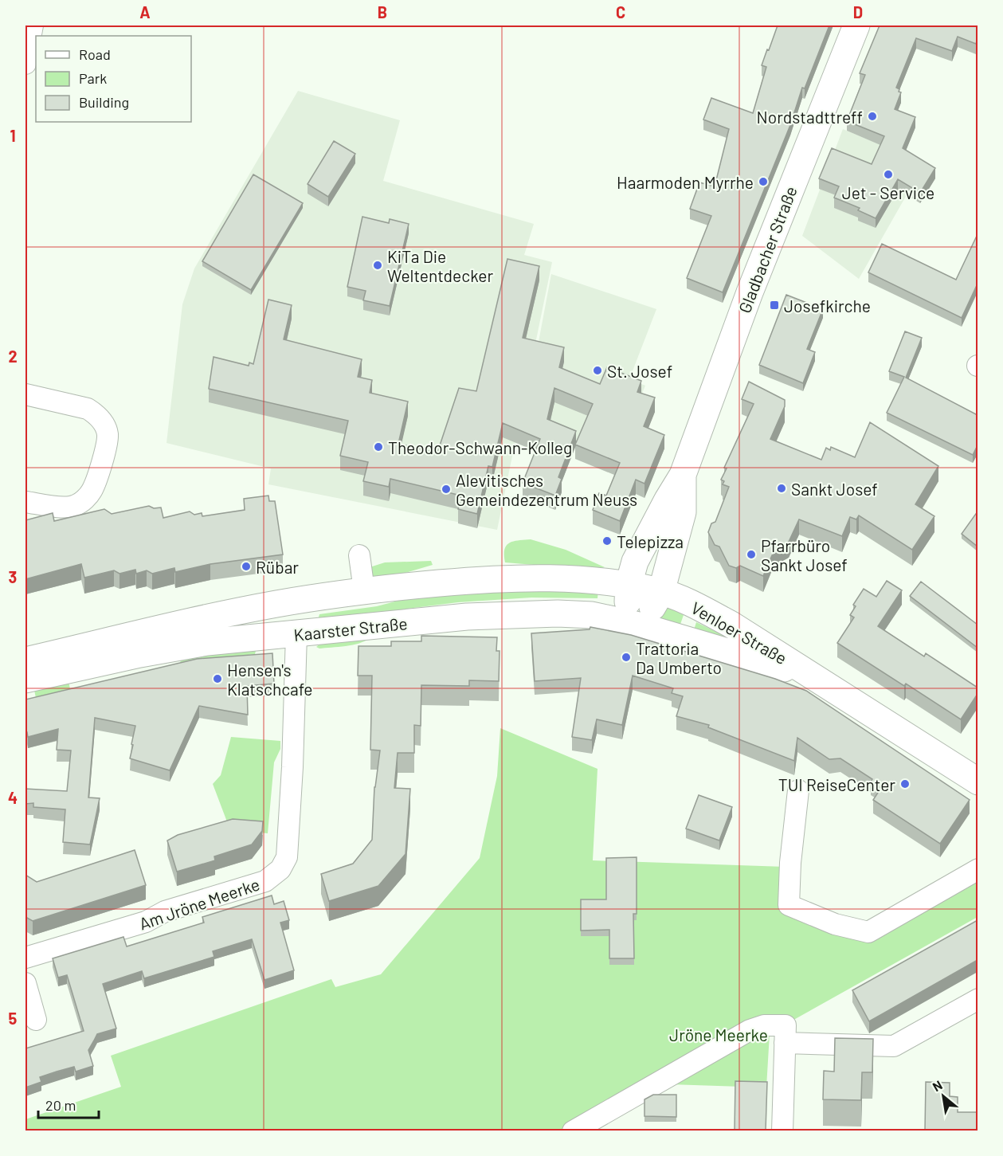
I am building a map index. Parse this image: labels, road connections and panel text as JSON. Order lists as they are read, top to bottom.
{
  "streets": {
    "main road": ["Gladbacher Straße", "Kaarster Straße", "Venloer Straße"],
    "street": ["Am Jröne Meerke"]
  },
  "crossings": [
    ["Gladbacher Straße", "Kaarster Straße"],
    ["Gladbacher Straße", "Venloer Straße"],
    ["Kaarster Straße", "Venloer Straße"],
    ["Kaarster Straße", "Am Jröne Meerke"]
  ],
  "parks": ["Jröne Meerke"],
  "places": {
    "other": [
      "Nordstadttreff",
      "Jet - Service",
      "Haarmoden Myrrhe",
      "KiTa Die Weltentdecker",
      "St. Josef",
      "Theodor-Schwann-Kolleg",
      "Sankt Josef",
      "Alevitisches Gemeindezentrum Neuss",
      "Telepizza",
      "Pfarrbüro Sankt Josef",
      "Rübar",
      "Trattoria Da Umberto",
      "Hensen's Klatschcafe",
      "TUI ReiseCenter"
    ],
    "transit": ["Josefkirche"]
  },
  "legend": ["Road", "Park", "Building"],
  "scale_bar": "20 m",
  "north": "top left",
  "grid": {
    "columns": [
      "A",
      "B",
      "C",
      "D"
    ],
    "rows": [
      "1",
      "2",
      "3",
      "4",
      "5"
    ]
  }
}
